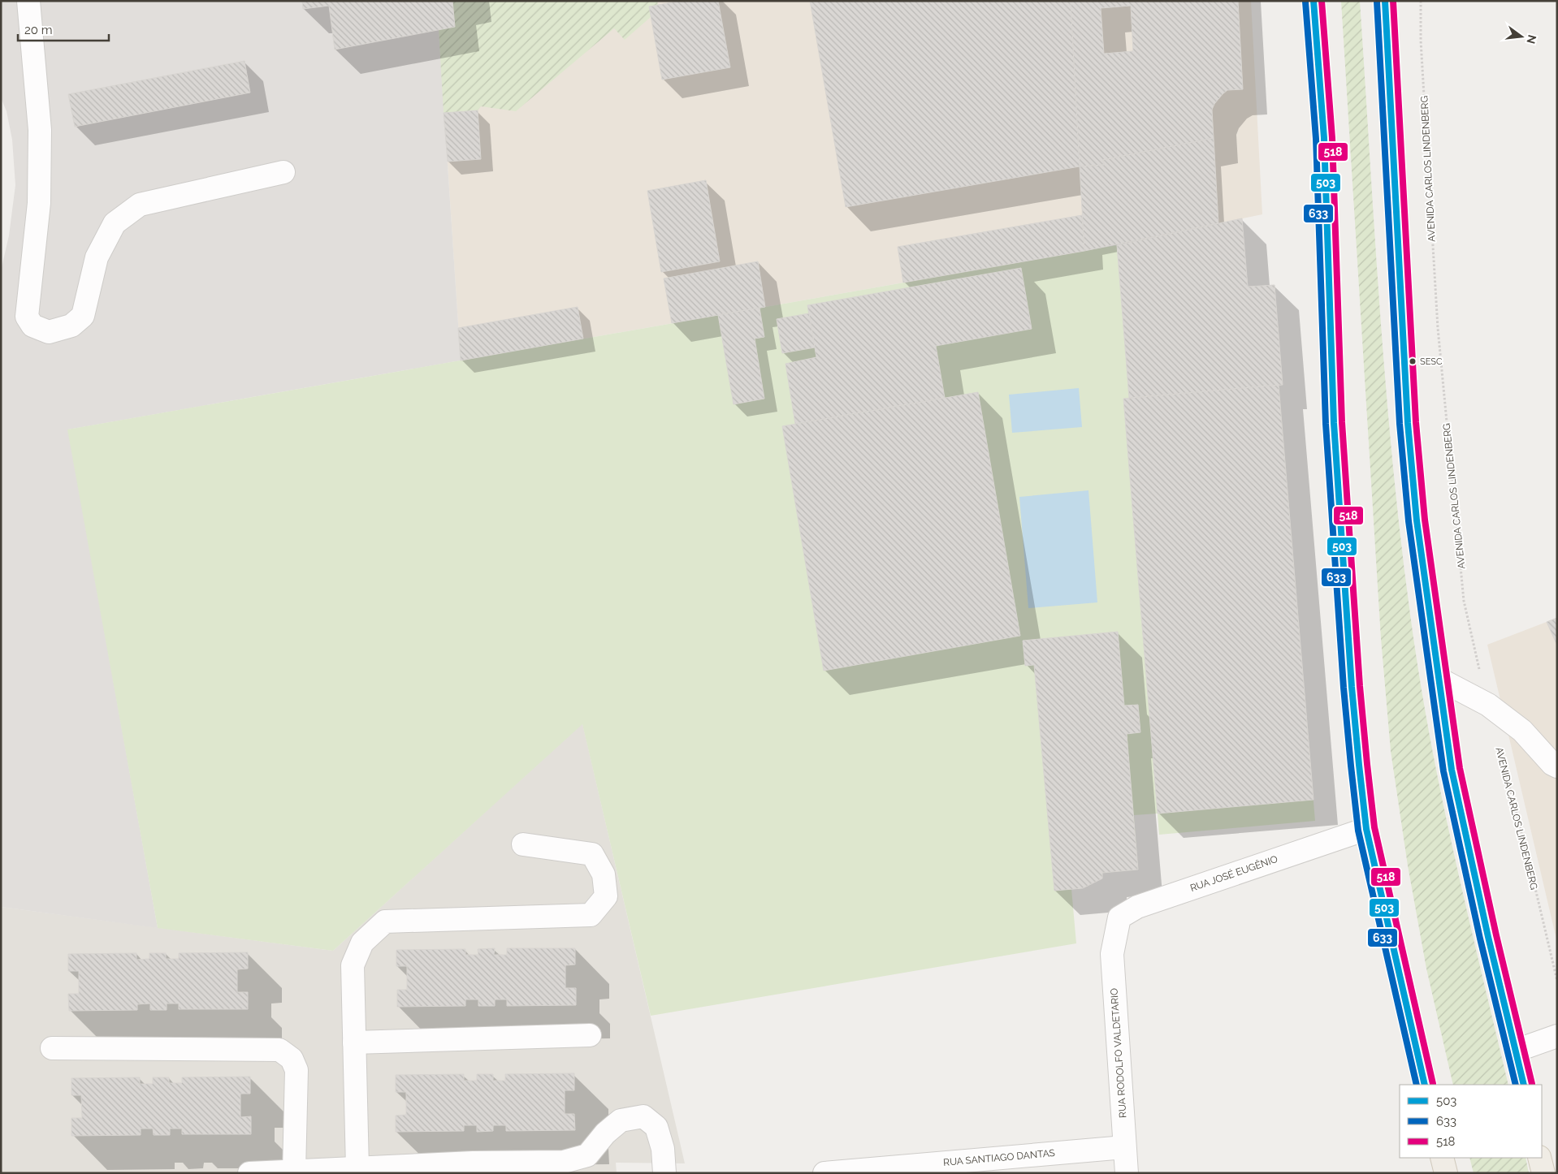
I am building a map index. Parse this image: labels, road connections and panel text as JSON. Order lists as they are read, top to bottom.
{
  "streets": {
    "street": ["RUA JOSÉ EUGÊNIO", "RUA RODOLFO VALDETARIO", "RUA SANTIAGO DANTAS"],
    "path": ["AVENIDA CARLOS LINDENBERG"]
  },
  "crossings": [
    ["RUA JOSÉ EUGÊNIO", "RUA RODOLFO VALDETARIO"],
    ["RUA RODOLFO VALDETARIO", "RUA SANTIAGO DANTAS"]
  ],
  "places": ["SESC"],
  "lines": ["transit line 503", "transit line 518", "transit line 633"],
  "legend": ["503", "633", "518"],
  "scale_bar": "20 m",
  "north": "right"
}
